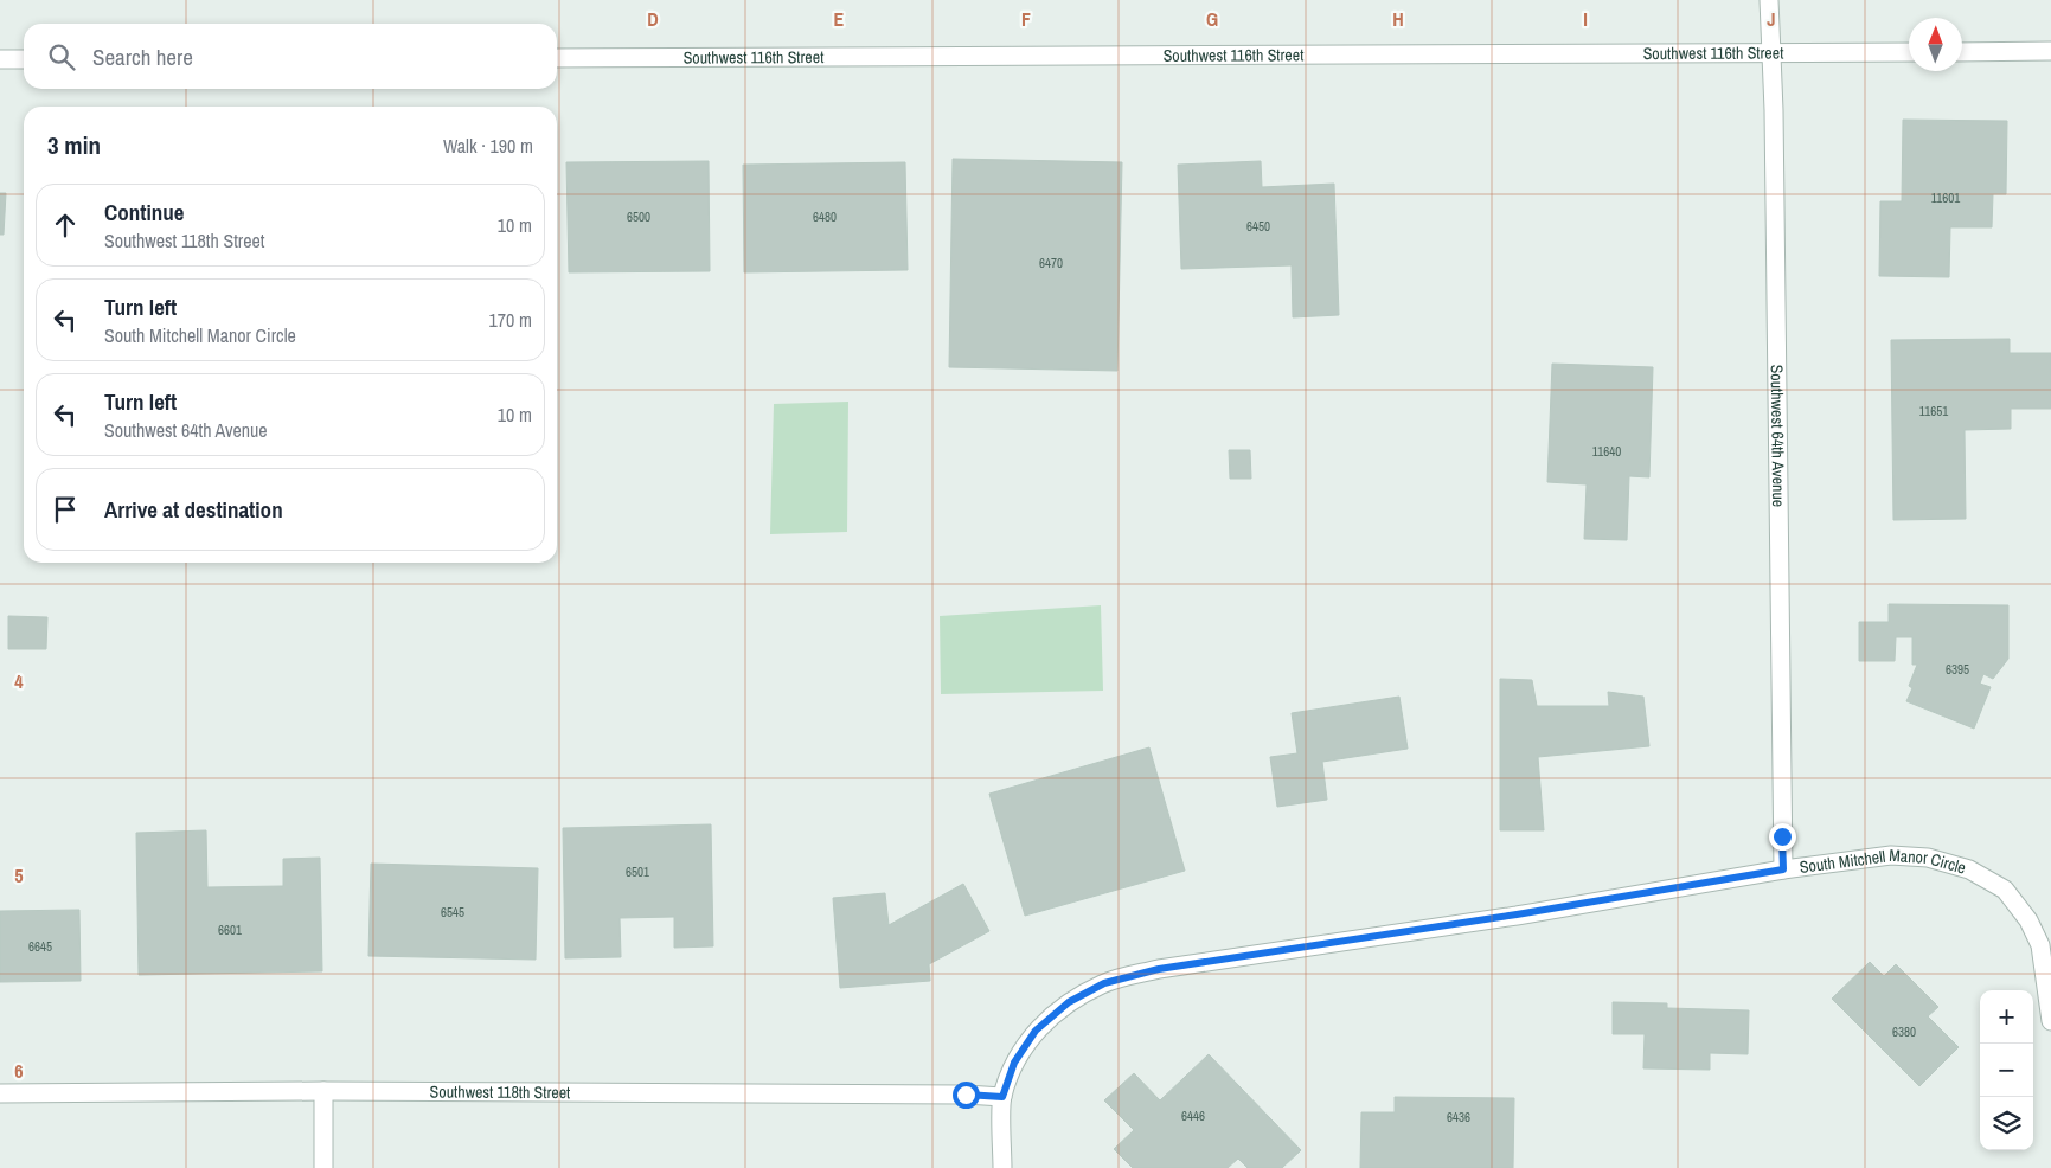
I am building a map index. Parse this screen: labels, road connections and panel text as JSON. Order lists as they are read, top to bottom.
{
  "streets": {
    "street": [
      "Southwest 116th Street",
      "Southwest 64th Avenue",
      "South Mitchell Manor Circle",
      "Southwest 118th Street"
    ]
  },
  "crossings": [
    ["Southwest 116th Street", "Southwest 64th Avenue"],
    ["Southwest 64th Avenue", "South Mitchell Manor Circle"],
    ["South Mitchell Manor Circle", "Southwest 118th Street"]
  ],
  "house_numbers": [
    "11601",
    "6500",
    "6480",
    "6450",
    "6470",
    "11651",
    "11640",
    "6395",
    "6501",
    "6545",
    "6601",
    "6645",
    "6380",
    "6446",
    "6436"
  ],
  "north": "top",
  "page": {
    "search": "Search here",
    "heading": ["3 min", "Walk · 190 m"],
    "list": [
      ["Continue", "Southwest 118th Street", "10 m"],
      ["Turn left", "South Mitchell Manor Circle", "170 m"],
      ["Turn left", "Southwest 64th Avenue", "10 m"],
      "Arrive at destination"
    ],
    "map_buttons": ["+", "−"]
  },
  "grid": {
    "columns": [
      "D",
      "E",
      "F",
      "G",
      "H",
      "I",
      "J"
    ],
    "rows": ["4", "5", "6"]
  }
}
